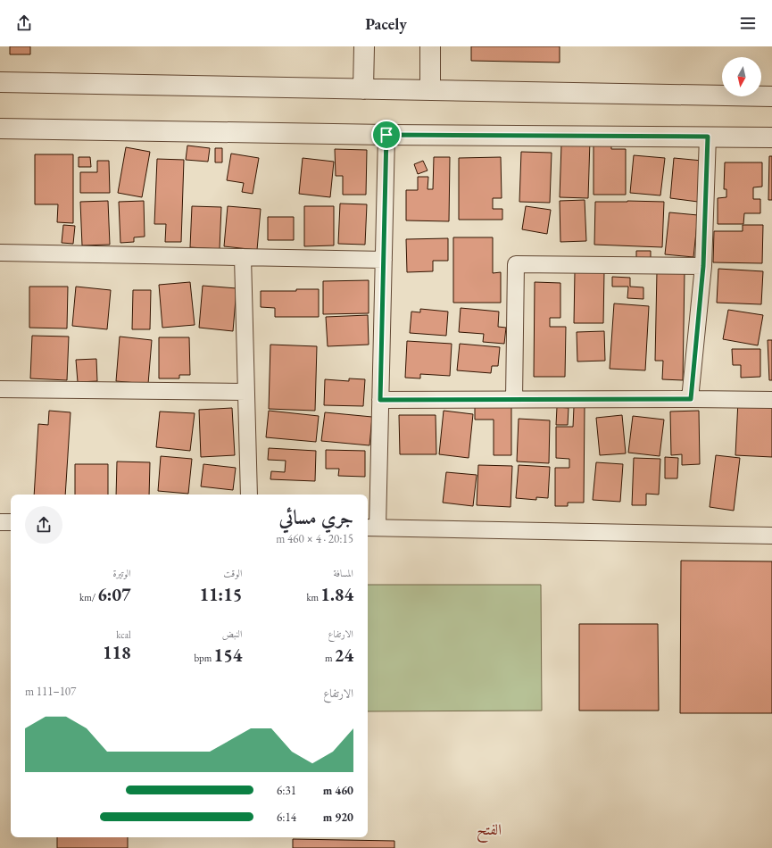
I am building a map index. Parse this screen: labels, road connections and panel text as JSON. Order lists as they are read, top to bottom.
{
  "districts": ["الفتح"],
  "north": "bottom",
  "page": {
    "header": "Pacely",
    "heading": ["جري مسائي", "20:15 · 4 × 460 m"],
    "stats": [
      ["المسافة", "1.84 km"],
      ["الوقت", "11:15"],
      ["الوتيرة", "6:07 /km"],
      ["الارتفاع", "24 m"],
      ["النبض", "154 bpm"],
      ["kcal", "118"]
    ],
    "chart": ["الارتفاع", "107–111 m"],
    "list": [
      {
        "name": "460 m",
        "note": "6:31"
      },
      {
        "name": "920 m",
        "note": "6:14"
      }
    ]
  }
}
